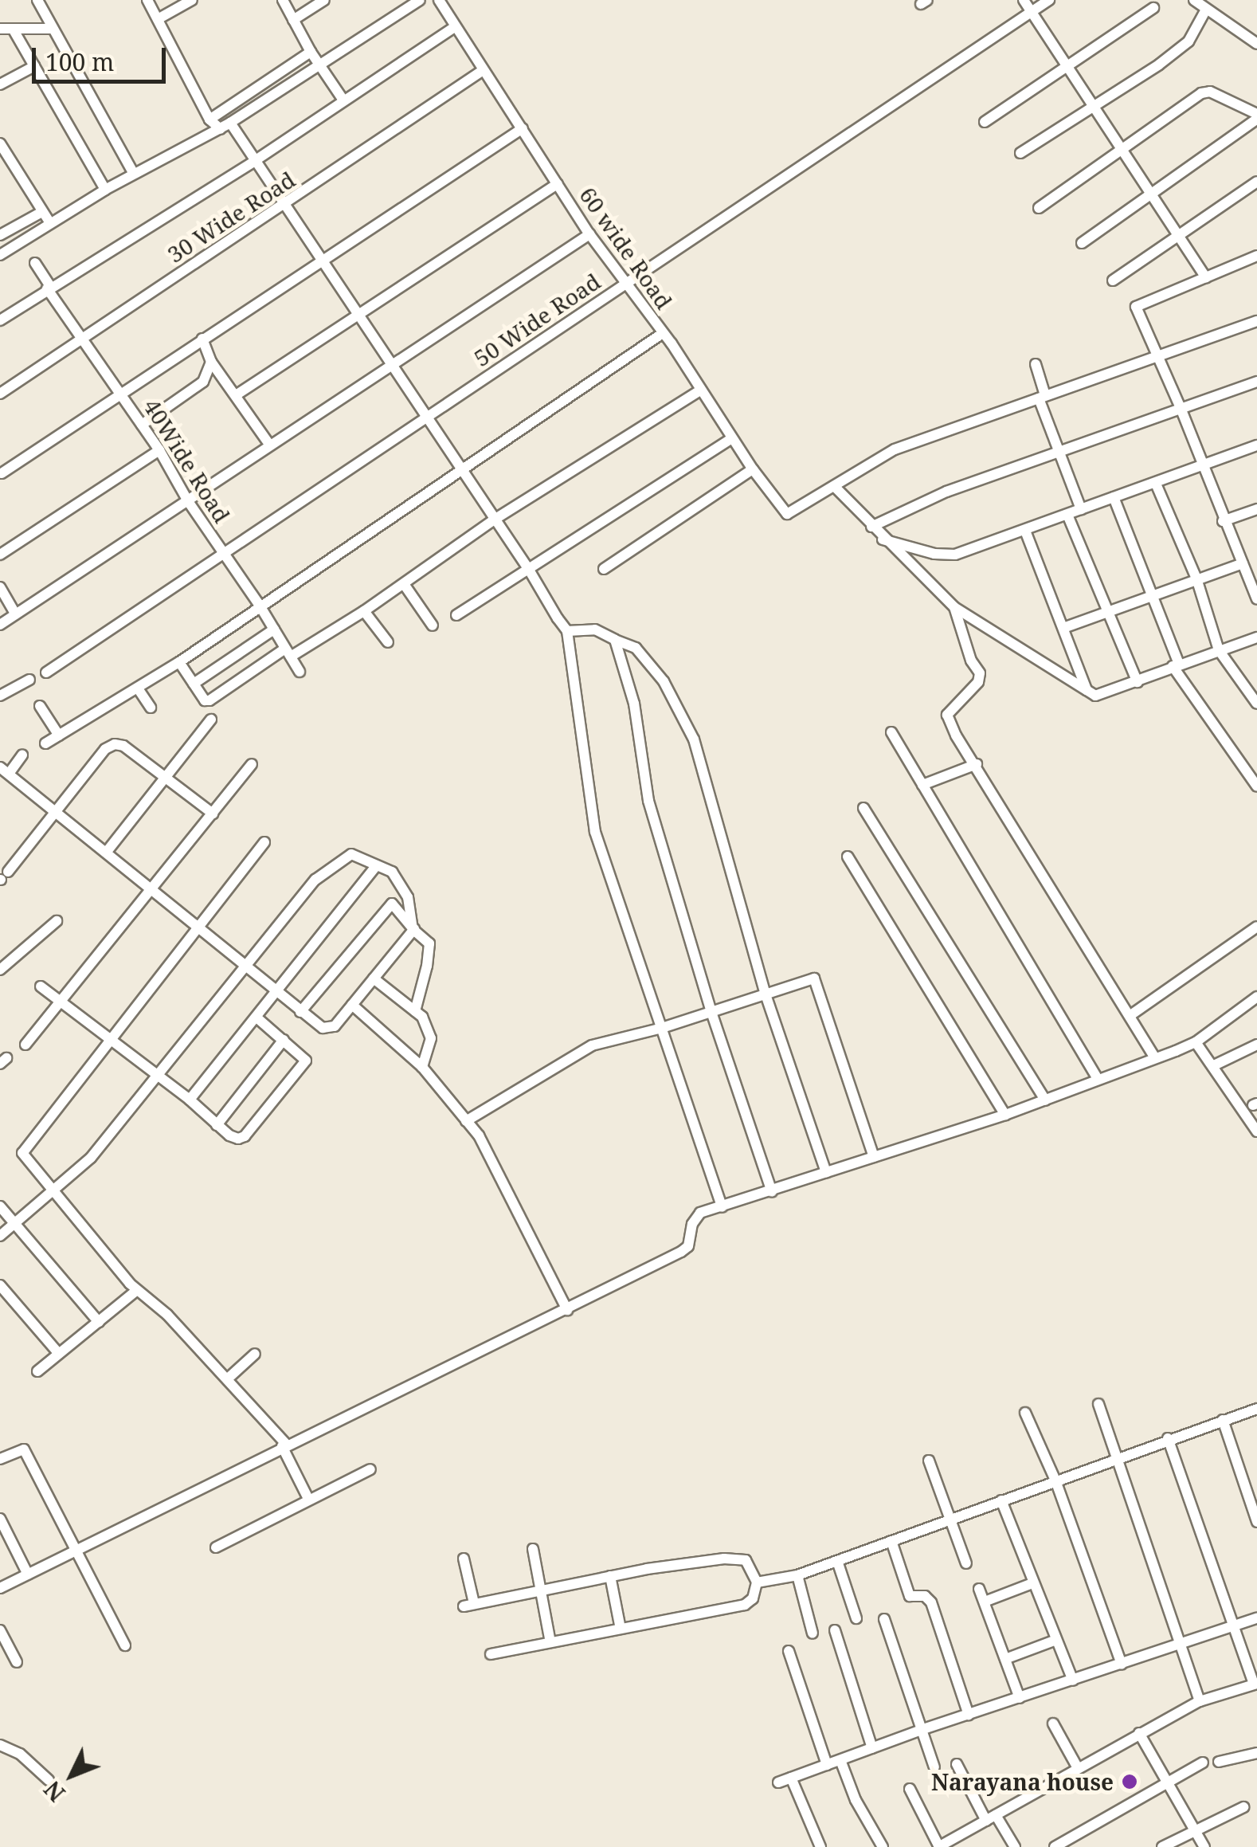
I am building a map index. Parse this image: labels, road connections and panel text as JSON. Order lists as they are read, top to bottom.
{
  "streets": {
    "street": [
      "30 Wide Road",
      "60 wide Road",
      "50 Wide Road",
      "40Wide Road"
    ]
  },
  "crossings": [
    ["30 Wide Road", "60 wide Road"],
    ["30 Wide Road", "40Wide Road"],
    ["60 wide Road", "50 Wide Road"],
    ["50 Wide Road", "40Wide Road"]
  ],
  "places": ["Narayana house"],
  "scale_bar": "100 m",
  "north": "bottom left"
}
